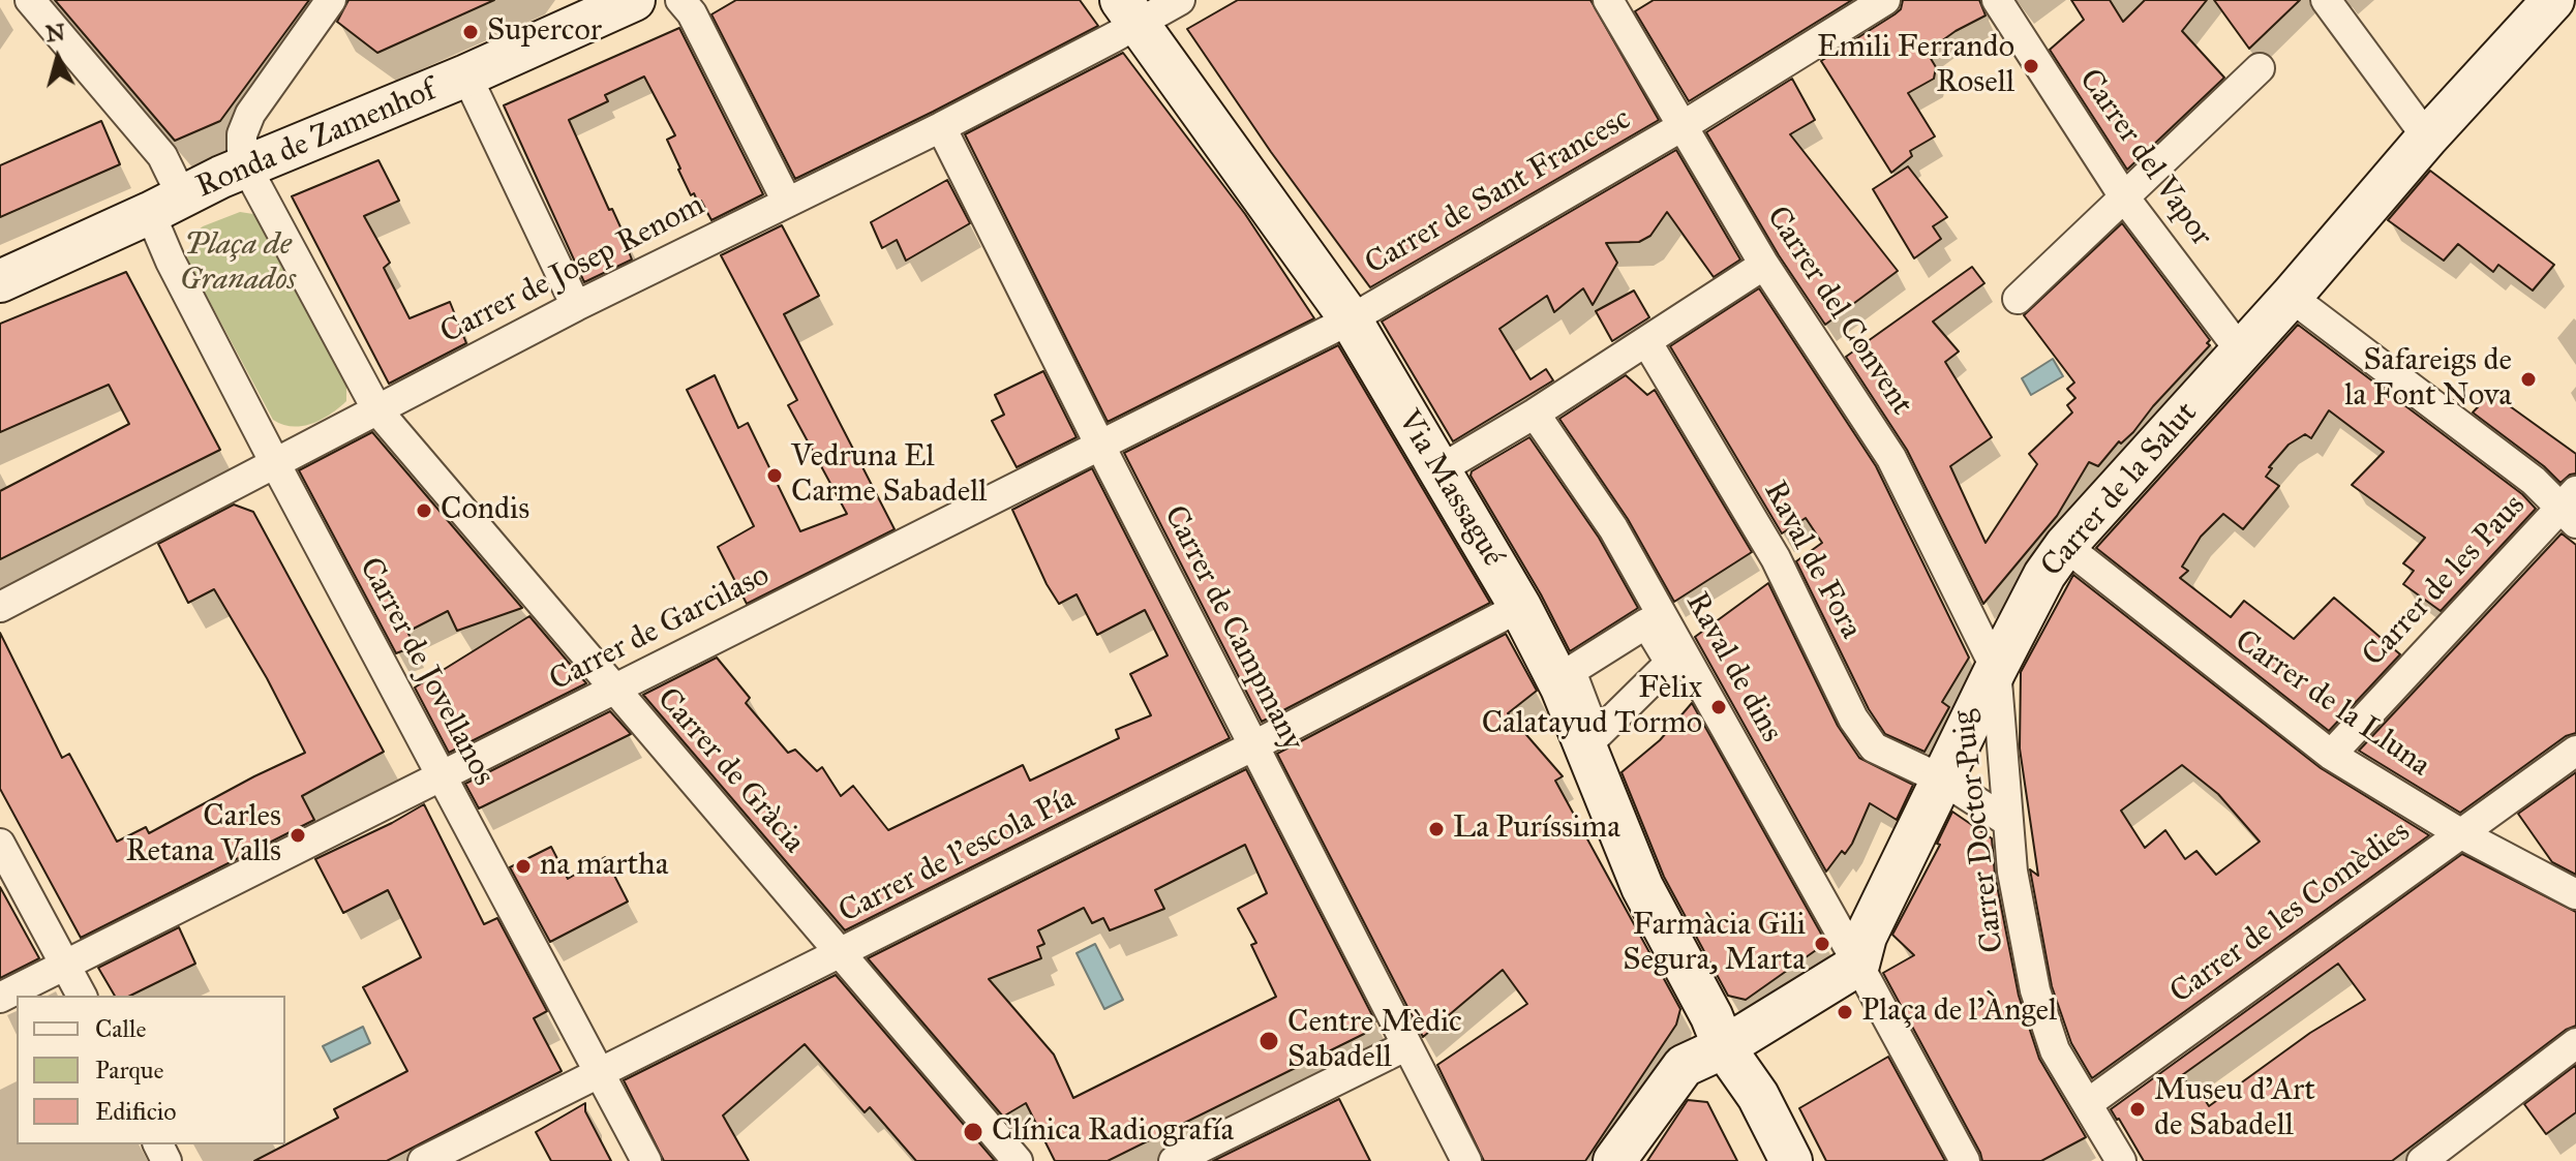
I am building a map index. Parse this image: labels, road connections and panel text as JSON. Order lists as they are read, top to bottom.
{
  "streets": {
    "street": [
      "Ronda de Zamenhof",
      "Carrer del Vapor",
      "Carrer de Sant Francesc",
      "Carrer de Josep Renom",
      "Carrer del Convent",
      "Via Massagué",
      "Carrer de la Salut",
      "Raval de Fora",
      "Carrer de les Paus",
      "Carrer de Garcilaso",
      "Carrer de Campmany",
      "Raval de dins",
      "Carrer de Jovellanos",
      "Carrer de la Lluna",
      "Carrer de Gràcia",
      "Carrer Doctor Puig",
      "Carrer de l'escola Pía",
      "Carrer de les Comèdies"
    ]
  },
  "crossings": [
    ["Ronda de Zamenhof", "Carrer de Jovellanos"],
    ["Ronda de Zamenhof", "Carrer de Gràcia"],
    ["Carrer del Vapor", "Carrer de la Salut"],
    ["Carrer de Sant Francesc", "Carrer del Convent"],
    ["Carrer de Sant Francesc", "Via Massagué"],
    ["Carrer de Sant Francesc", "Carrer de Garcilaso"],
    ["Carrer de Josep Renom", "Via Massagué"],
    ["Carrer de Josep Renom", "Carrer de Campmany"],
    ["Carrer de Josep Renom", "Carrer de Jovellanos"],
    ["Carrer de Josep Renom", "Carrer de Gràcia"],
    ["Carrer del Convent", "Carrer de la Salut"],
    ["Carrer del Convent", "Carrer Doctor Puig"],
    ["Via Massagué", "Carrer de Garcilaso"],
    ["Via Massagué", "Carrer de l'escola Pía"],
    ["Carrer de la Salut", "Raval de Fora"],
    ["Carrer de la Salut", "Raval de dins"],
    ["Carrer de la Salut", "Carrer de la Lluna"],
    ["Carrer de la Salut", "Carrer Doctor Puig"],
    ["Raval de Fora", "Carrer Doctor Puig"],
    ["Carrer de les Paus", "Carrer de la Lluna"],
    ["Carrer de Garcilaso", "Carrer de Campmany"],
    ["Carrer de Garcilaso", "Carrer de Jovellanos"],
    ["Carrer de Garcilaso", "Carrer de Gràcia"],
    ["Carrer de Campmany", "Carrer de l'escola Pía"],
    ["Carrer de Jovellanos", "Carrer de l'escola Pía"],
    ["Carrer de la Lluna", "Carrer de les Comèdies"],
    ["Carrer de Gràcia", "Carrer de l'escola Pía"],
    ["Carrer Doctor Puig", "Carrer de les Comèdies"]
  ],
  "parks": ["Plaça de Granados"],
  "places": [
    "Supercor",
    "Emili Ferrando Rosell",
    "Safareigs de la Font Nova",
    "Vedruna El Carme Sabadell",
    "Condis",
    "Fèlix Calatayud Tormo",
    "La Puríssima",
    "Carles Retana Valls",
    "na martha",
    "Farmàcia Gili Segura, Marta",
    "Plaça de l'Àngel",
    "Centre Mèdic Sabadell",
    "Museu d'Art de Sabadell",
    "Clínica Radiografía"
  ],
  "legend": ["Calle", "Parque", "Edificio"],
  "north": "top"
}
